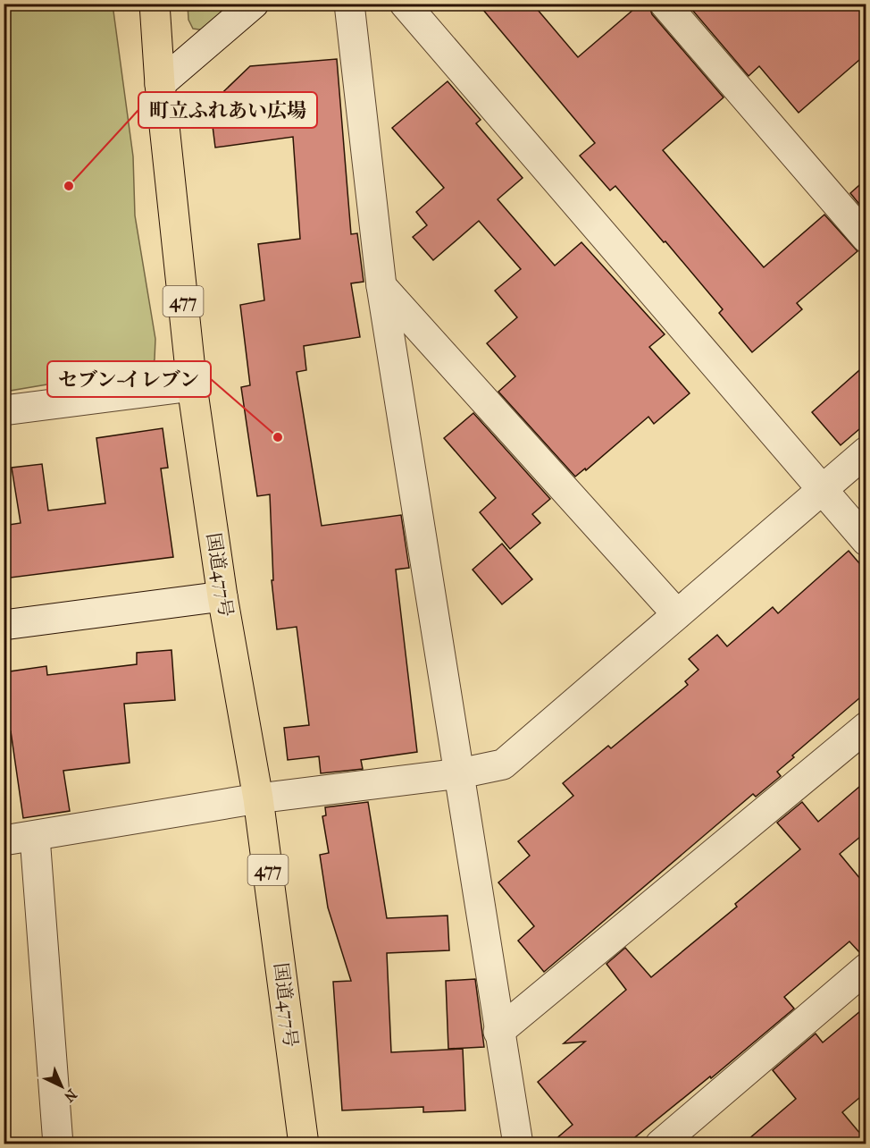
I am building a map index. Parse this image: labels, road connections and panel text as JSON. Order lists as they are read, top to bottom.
{
  "streets": {
    "highway": ["477", "国道477号"]
  },
  "places": ["町立ふれあい広場", "セブン-イレブン"],
  "north": "bottom right"
}
